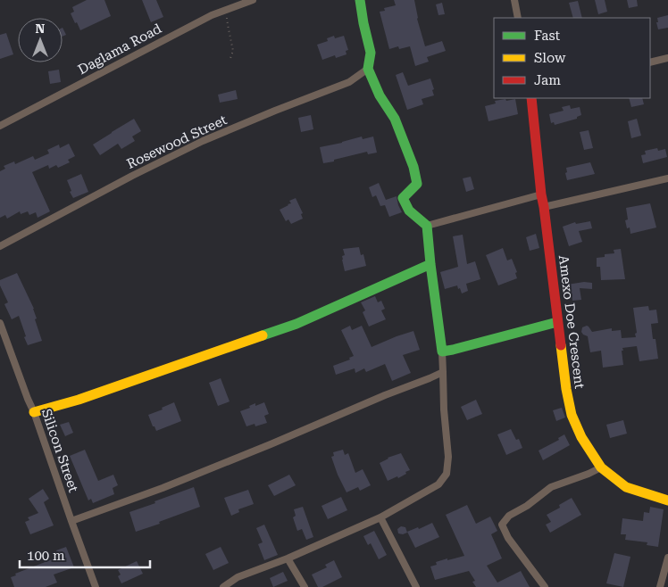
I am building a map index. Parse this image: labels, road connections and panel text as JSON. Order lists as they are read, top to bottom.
{
  "streets": {
    "street": [
      "Daglama Road",
      "Rosewood Street",
      "Amexo Doe Crescent",
      "Silicon Street"
    ]
  },
  "legend": ["Fast", "Slow", "Jam"],
  "scale_bar": "100 m",
  "north": "top"
}
